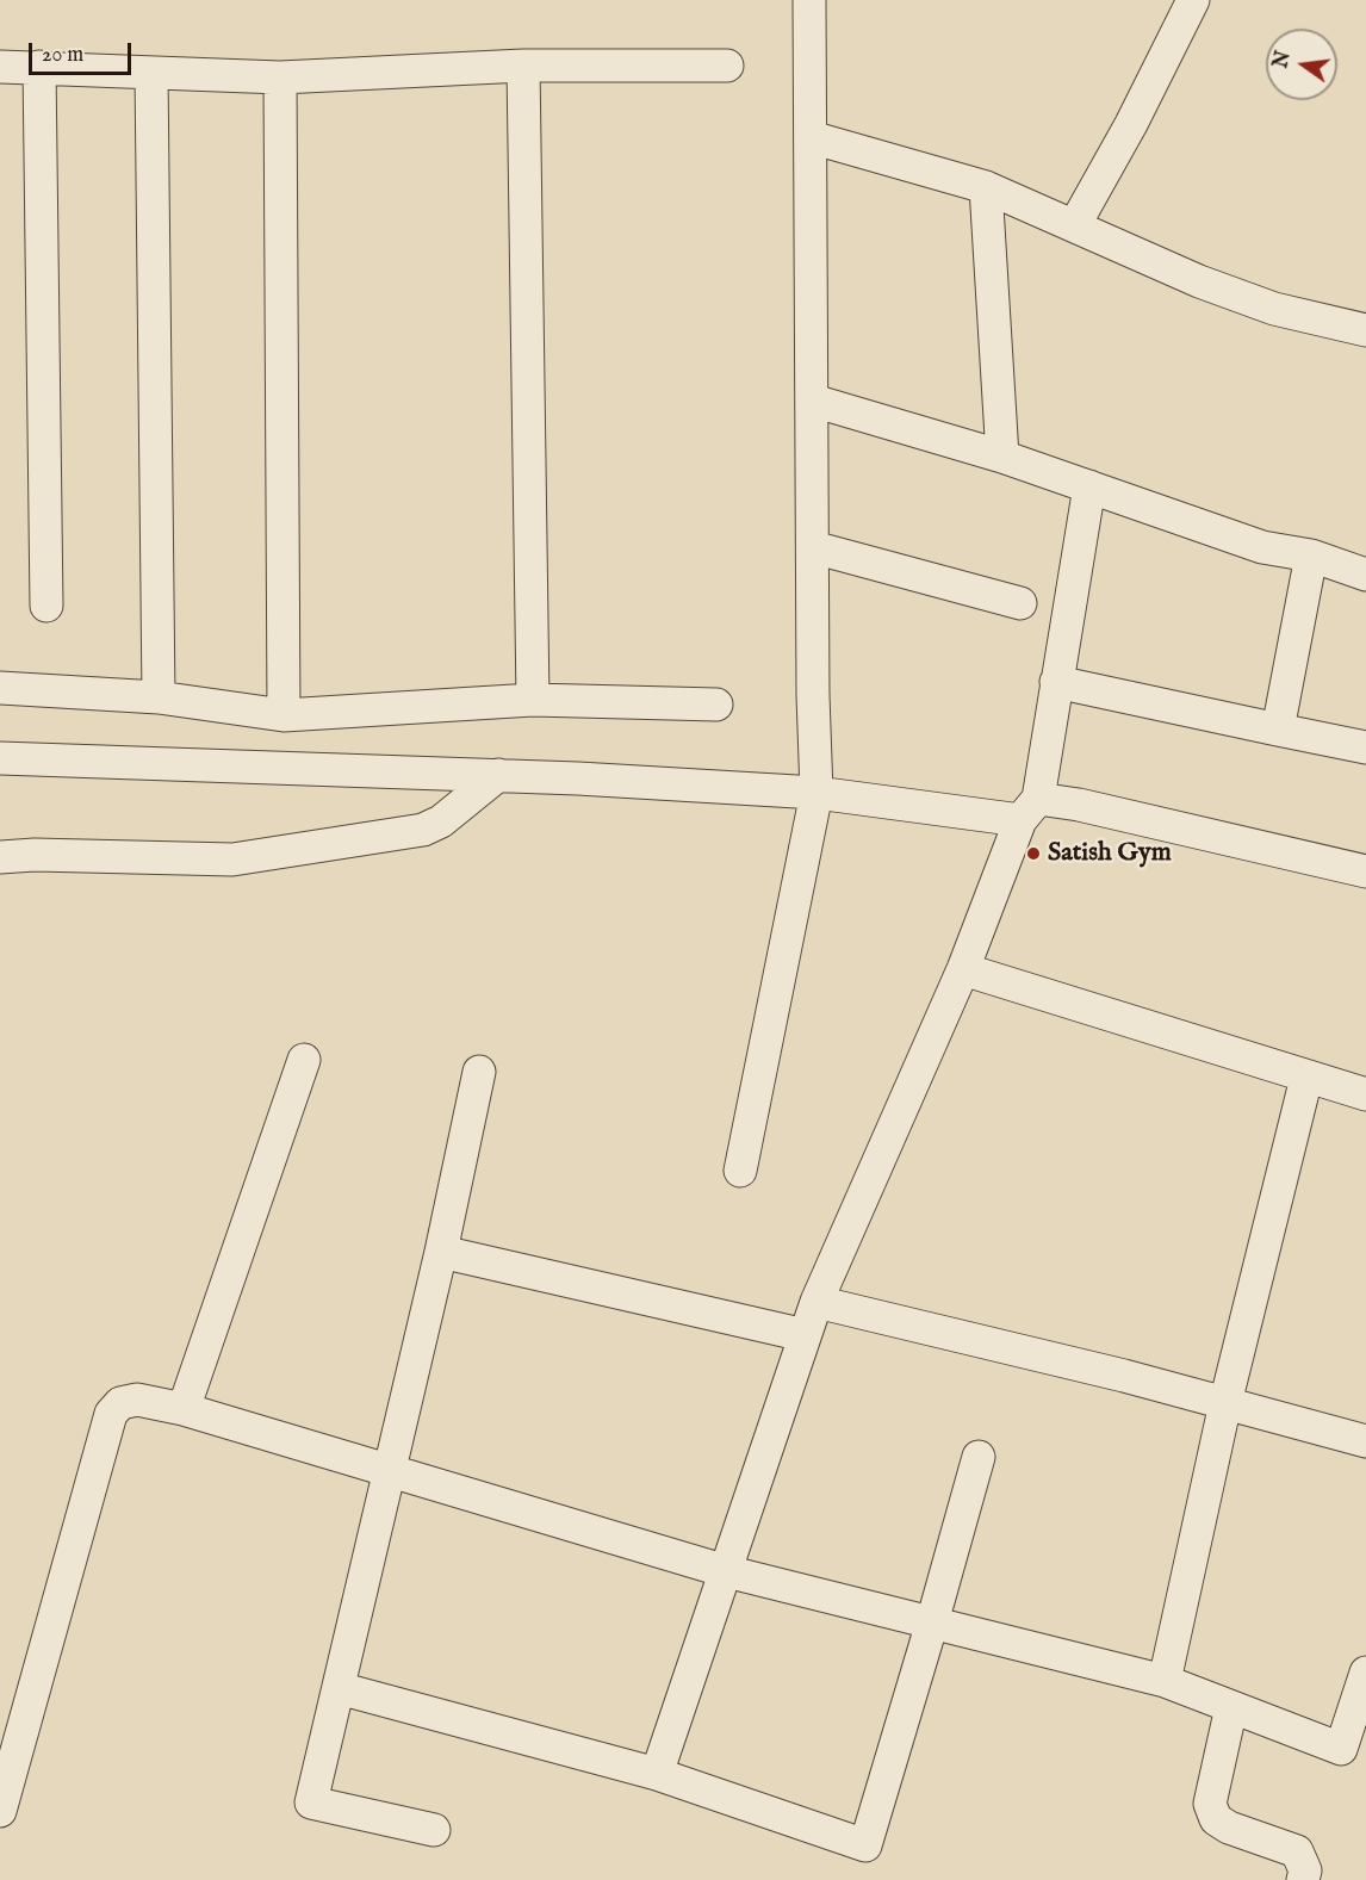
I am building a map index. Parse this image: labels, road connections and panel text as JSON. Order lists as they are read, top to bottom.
{
  "places": ["Satish Gym"],
  "scale_bar": "20 m",
  "north": "left"
}
